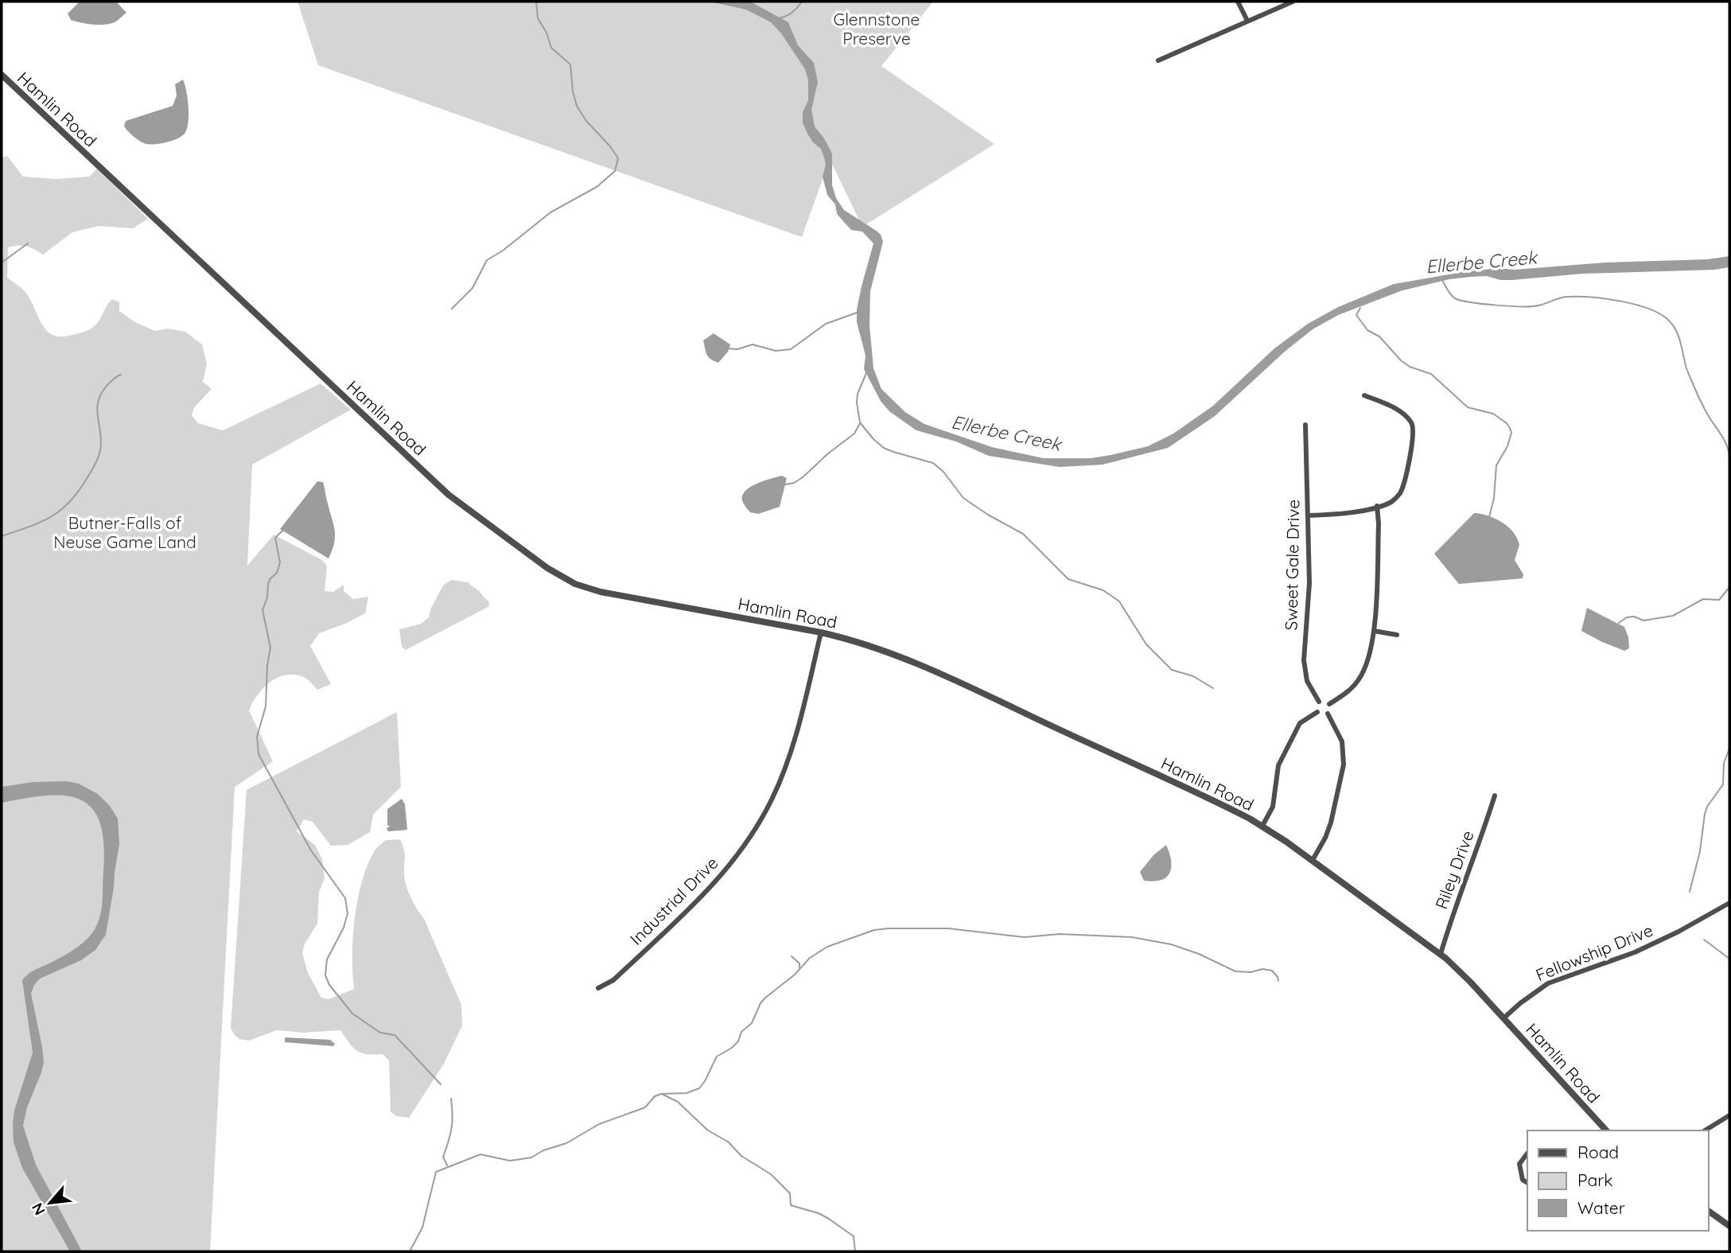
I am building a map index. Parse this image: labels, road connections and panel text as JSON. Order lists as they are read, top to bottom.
{
  "streets": {
    "street": [
      "Hamlin Road",
      "Sweet Gale Drive",
      "Riley Drive",
      "Industrial Drive",
      "Fellowship Drive"
    ]
  },
  "crossings": [
    ["Hamlin Road", "Riley Drive"],
    ["Hamlin Road", "Industrial Drive"],
    ["Hamlin Road", "Fellowship Drive"]
  ],
  "water": ["Ellerbe Creek"],
  "parks": ["Glennstone Preserve", "Butner-Falls of Neuse Game Land"],
  "legend": ["Road", "Park", "Water"],
  "north": "bottom left"
}
